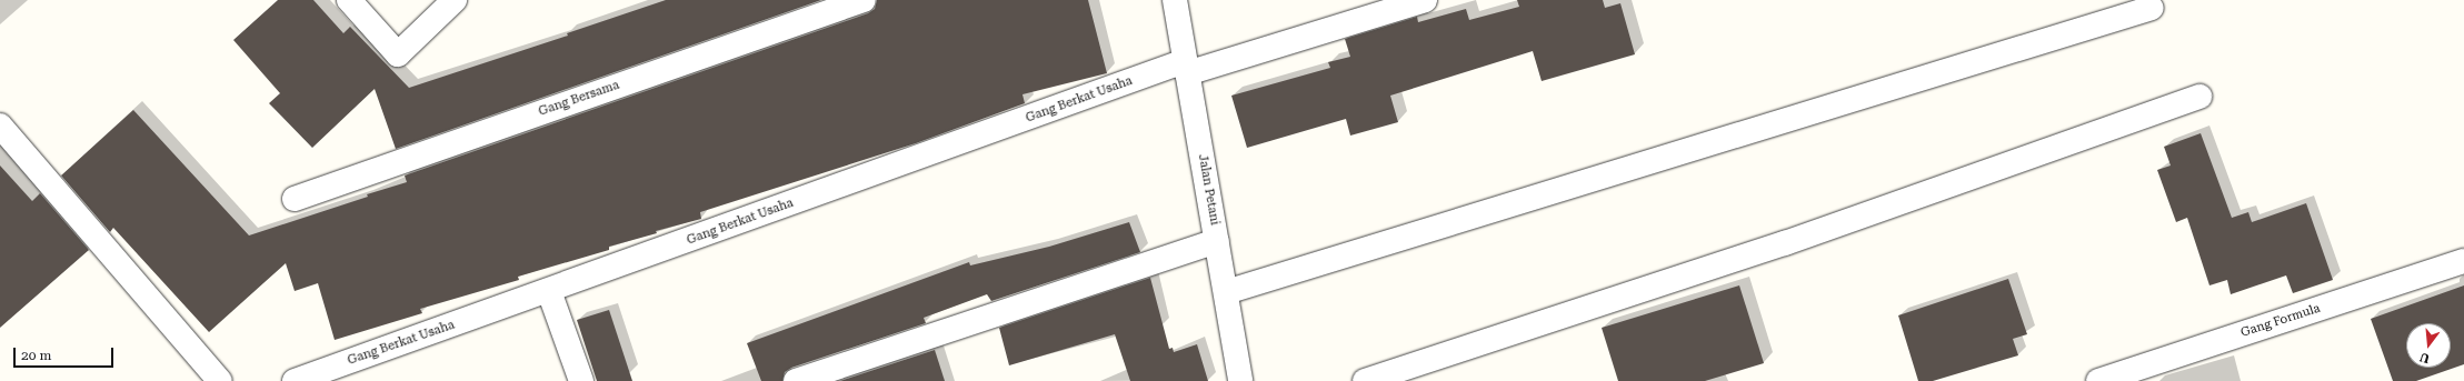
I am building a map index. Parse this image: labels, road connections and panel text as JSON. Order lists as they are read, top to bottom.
{
  "streets": {
    "street": [
      "Gang Bersama",
      "Gang Berkat Usaha",
      "Jalan Petani",
      "Gang Formula"
    ]
  },
  "crossings": [
    ["Gang Berkat Usaha", "Jalan Petani"]
  ],
  "scale_bar": "20 m",
  "north": "bottom"
}
